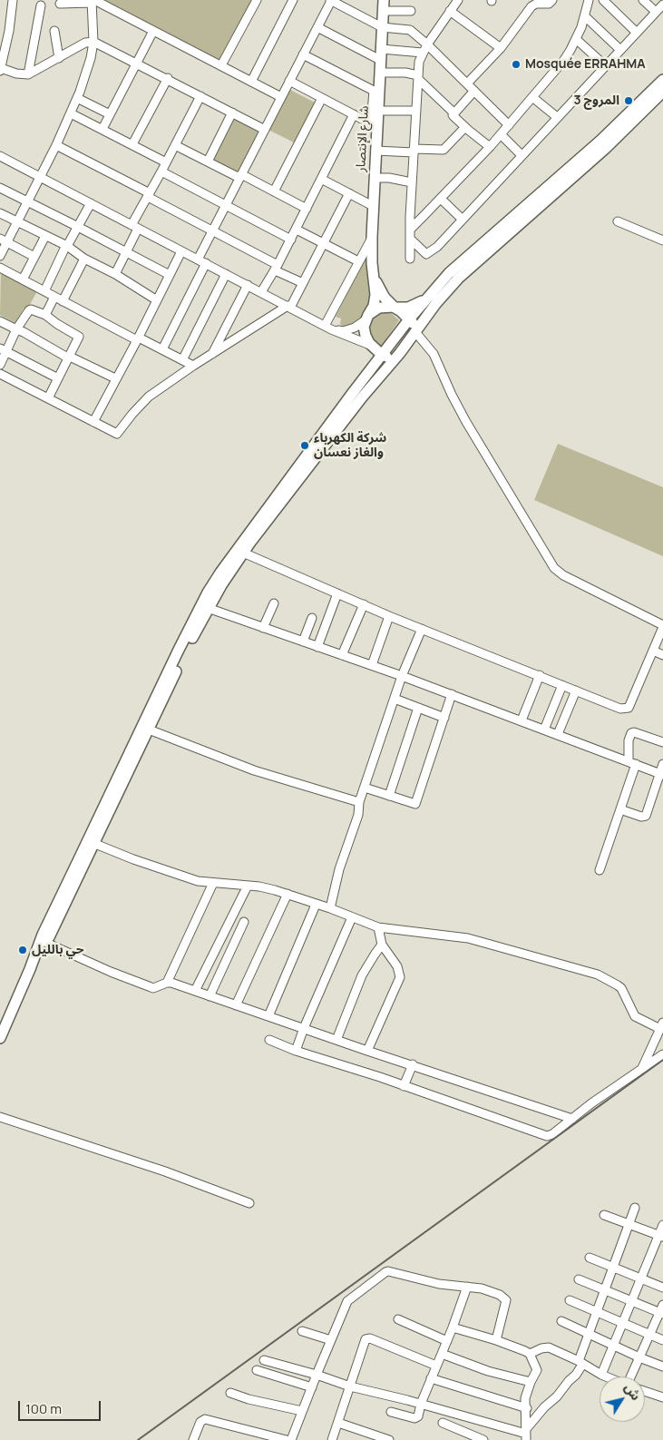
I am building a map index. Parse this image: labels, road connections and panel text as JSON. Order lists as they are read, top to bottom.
{
  "streets": {
    "main road": ["شارع الإنتصار"]
  },
  "places": [
    "Mosquée ERRAHMA",
    "المروج 3",
    "شركة الكهرباء والغاز نعسان",
    "حي بالليل"
  ],
  "scale_bar": "100 m",
  "north": "top right"
}
